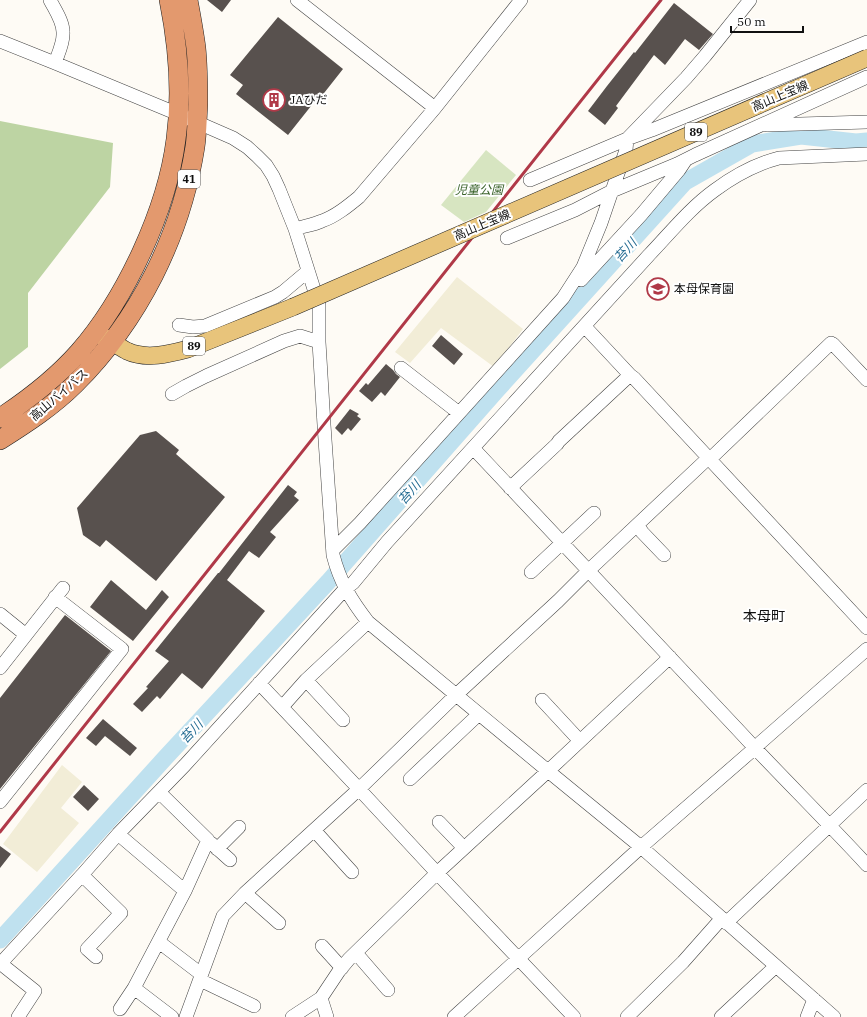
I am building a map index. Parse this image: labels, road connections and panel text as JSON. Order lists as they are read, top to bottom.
{
  "streets": {
    "highway": ["41", "高山バイパス"],
    "main road": ["高山上宝線", "89"]
  },
  "crossings": [
    ["高山上宝線", "41"],
    ["高山上宝線", "高山バイパス"],
    ["41", "高山バイパス"]
  ],
  "districts": ["本母町"],
  "water": ["苔川"],
  "parks": ["児童公園"],
  "places": {
    "building": ["JAひだ"],
    "school or university": ["本母保育園"]
  },
  "scale_bar": "50 m"
}
